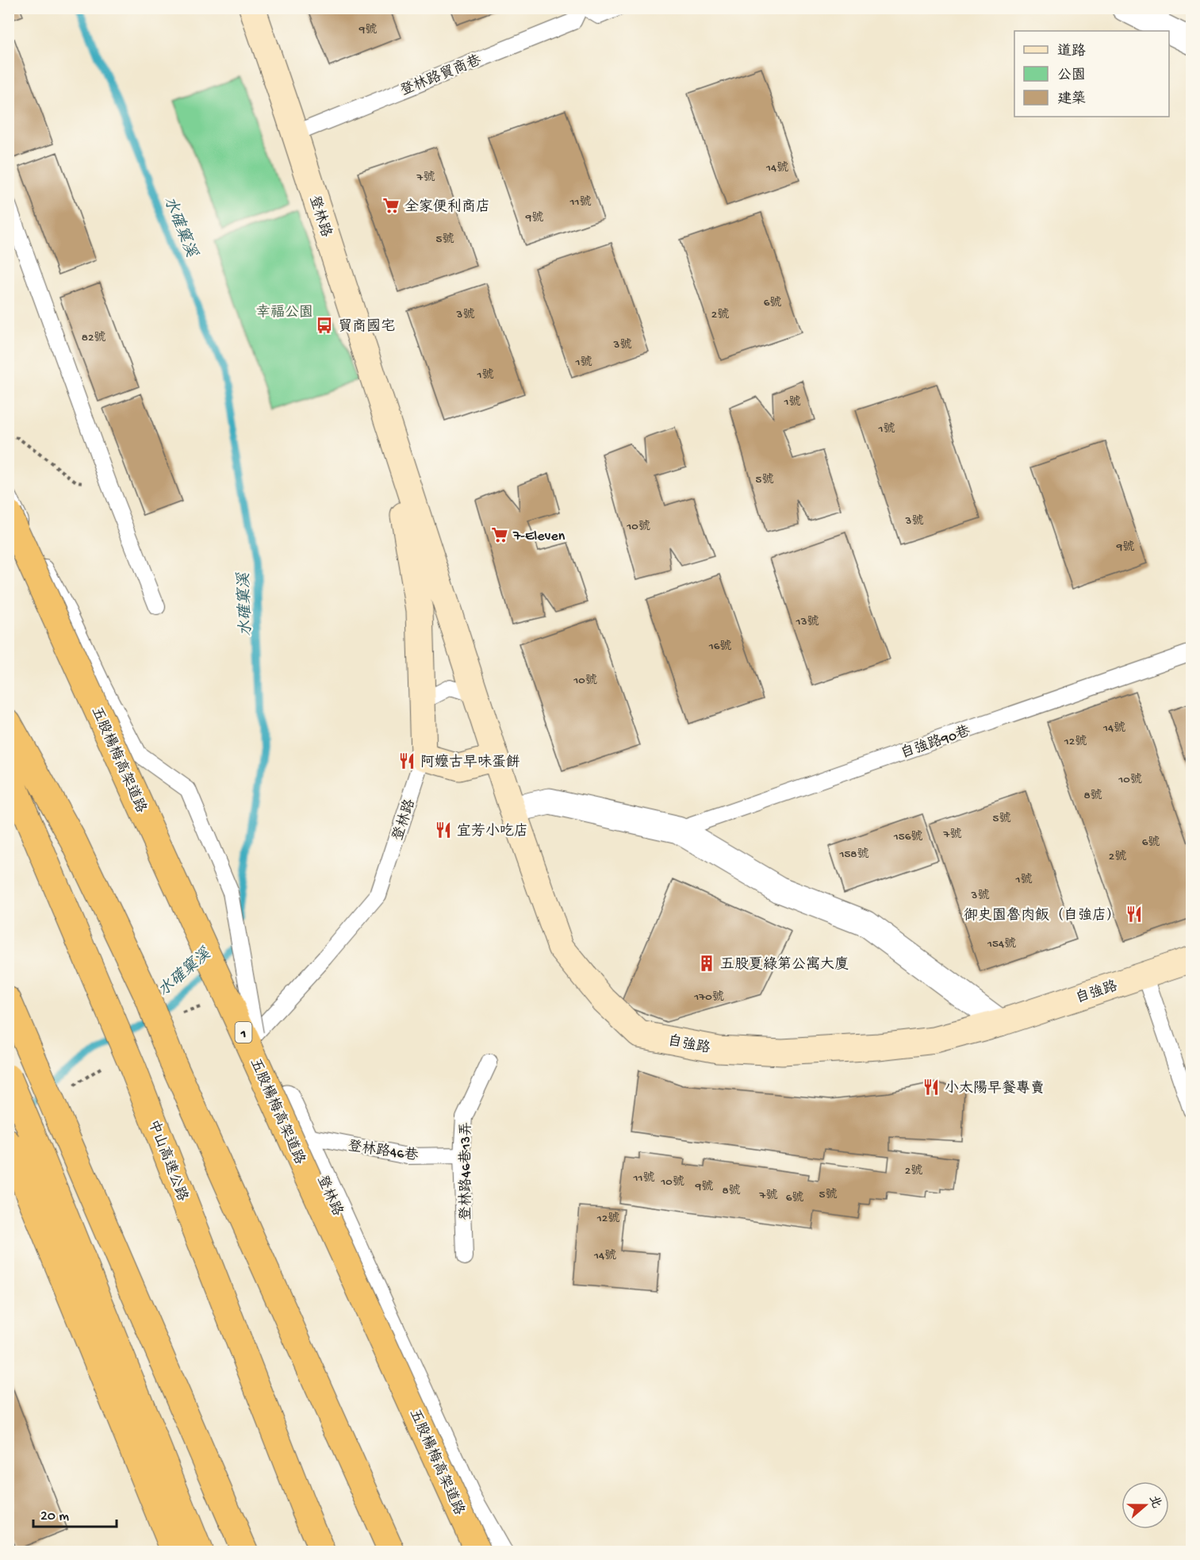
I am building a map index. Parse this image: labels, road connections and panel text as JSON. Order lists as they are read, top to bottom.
{
  "streets": {
    "highway": ["五股楊梅高架道路", "1", "中山高速公路"],
    "street": ["登林路", "自強路"],
    "lane": [
      "登林路貿商巷",
      "自強路90巷",
      "登林路46巷",
      "登林路46巷13弄"
    ]
  },
  "crossings": [
    ["登林路貿商巷", "登林路"],
    ["登林路", "自強路"],
    ["登林路", "登林路46巷"],
    ["登林路46巷", "登林路46巷13弄"]
  ],
  "water": ["水確窠溪"],
  "parks": ["幸福公園"],
  "places": {
    "supermarket": ["全家便利商店", "7-Eleven"],
    "bus stop": ["貿商國宅"],
    "restaurant": [
      "阿嬤古早味蛋餅",
      "宜芳小吃店",
      "御史園魯肉飯（自強店）",
      "小太陽早餐專賣"
    ],
    "building": ["五股夏綠第公寓大廈"]
  },
  "house_numbers": [
    "9號",
    "14號",
    "7號",
    "11號",
    "9號",
    "5號",
    "6號",
    "3號",
    "2號",
    "82號",
    "3號",
    "1號",
    "1號",
    "1號",
    "1號",
    "5號",
    "3號",
    "10號",
    "9號",
    "13號",
    "16號",
    "10號",
    "14號",
    "12號",
    "10號",
    "8號",
    "5號",
    "7號",
    "156號",
    "6號",
    "158號",
    "2號",
    "1號",
    "3號",
    "154號",
    "170號",
    "2號",
    "11號",
    "10號",
    "9號",
    "8號",
    "5號",
    "7號",
    "6號",
    "12號",
    "14號"
  ],
  "legend": ["道路", "公園", "建築"],
  "scale_bar": "20 m",
  "north": "right"
}
